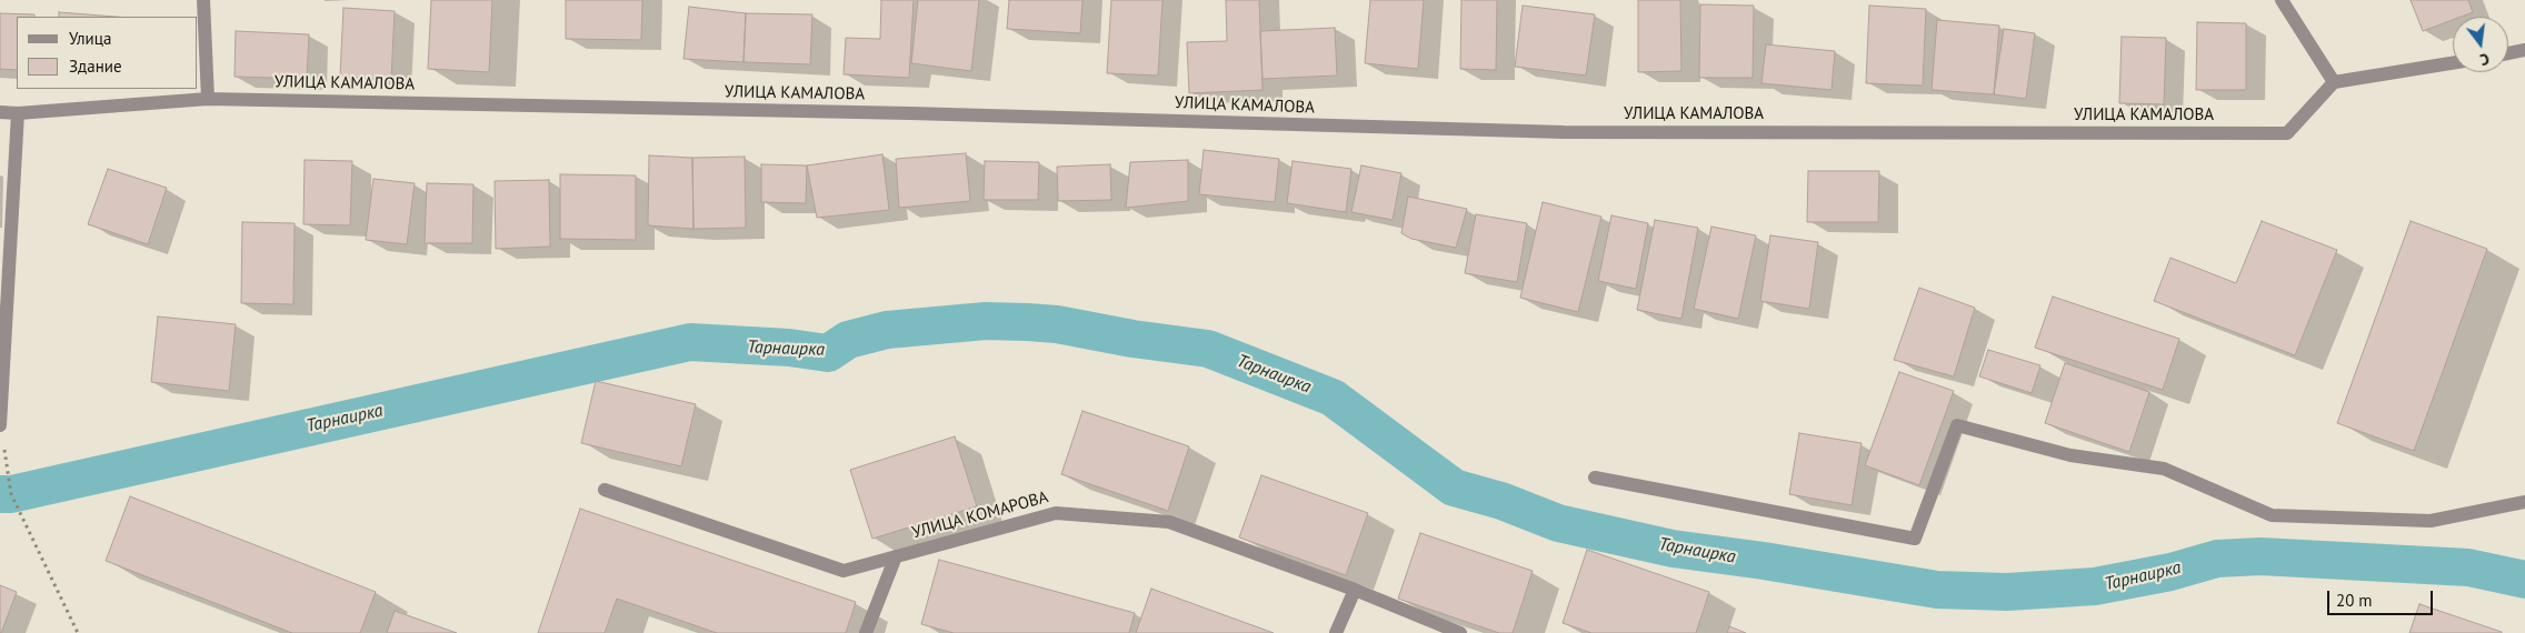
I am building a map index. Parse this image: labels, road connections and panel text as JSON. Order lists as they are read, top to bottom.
{
  "streets": {
    "street": ["УЛИЦА КАМАЛОВА", "УЛИЦА КОМАРОВА"]
  },
  "water": ["Тарнаирка"],
  "legend": ["Улица", "Здание"],
  "scale_bar": "20 m",
  "north": "bottom"
}
